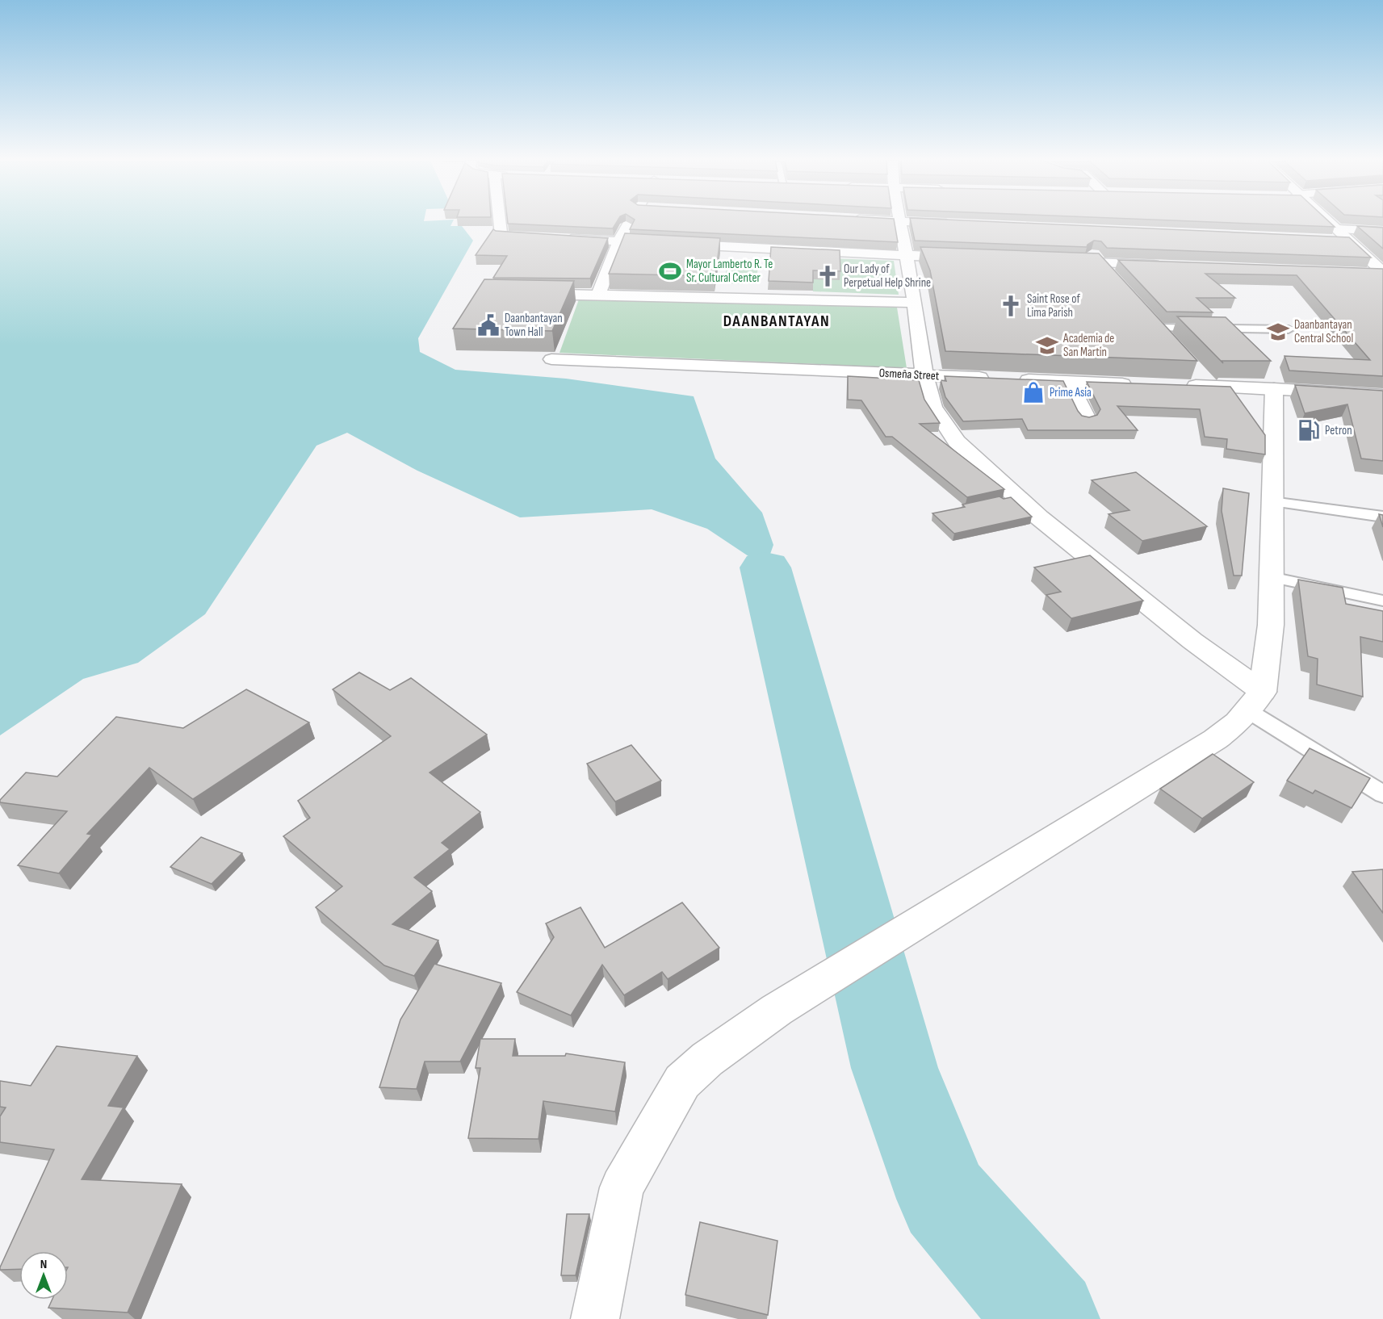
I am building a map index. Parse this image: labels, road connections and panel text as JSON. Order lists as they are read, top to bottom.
{
  "streets": {
    "street": ["Osmeña Street"]
  },
  "districts": ["DAANBANTAYAN"],
  "places": {
    "sports": ["Mayor Lamberto R. Te Sr. Cultural Center"],
    "church": ["Our Lady of Perpetual Help Shrine", "Saint Rose of Lima Parish"],
    "public building": ["Daanbantayan Town Hall"],
    "school or university": ["Daanbantayan Central School", "Academia de San Martin"],
    "shop": ["Prime Asia"],
    "fuel station": ["Petron"]
  },
  "north": "top"
}
